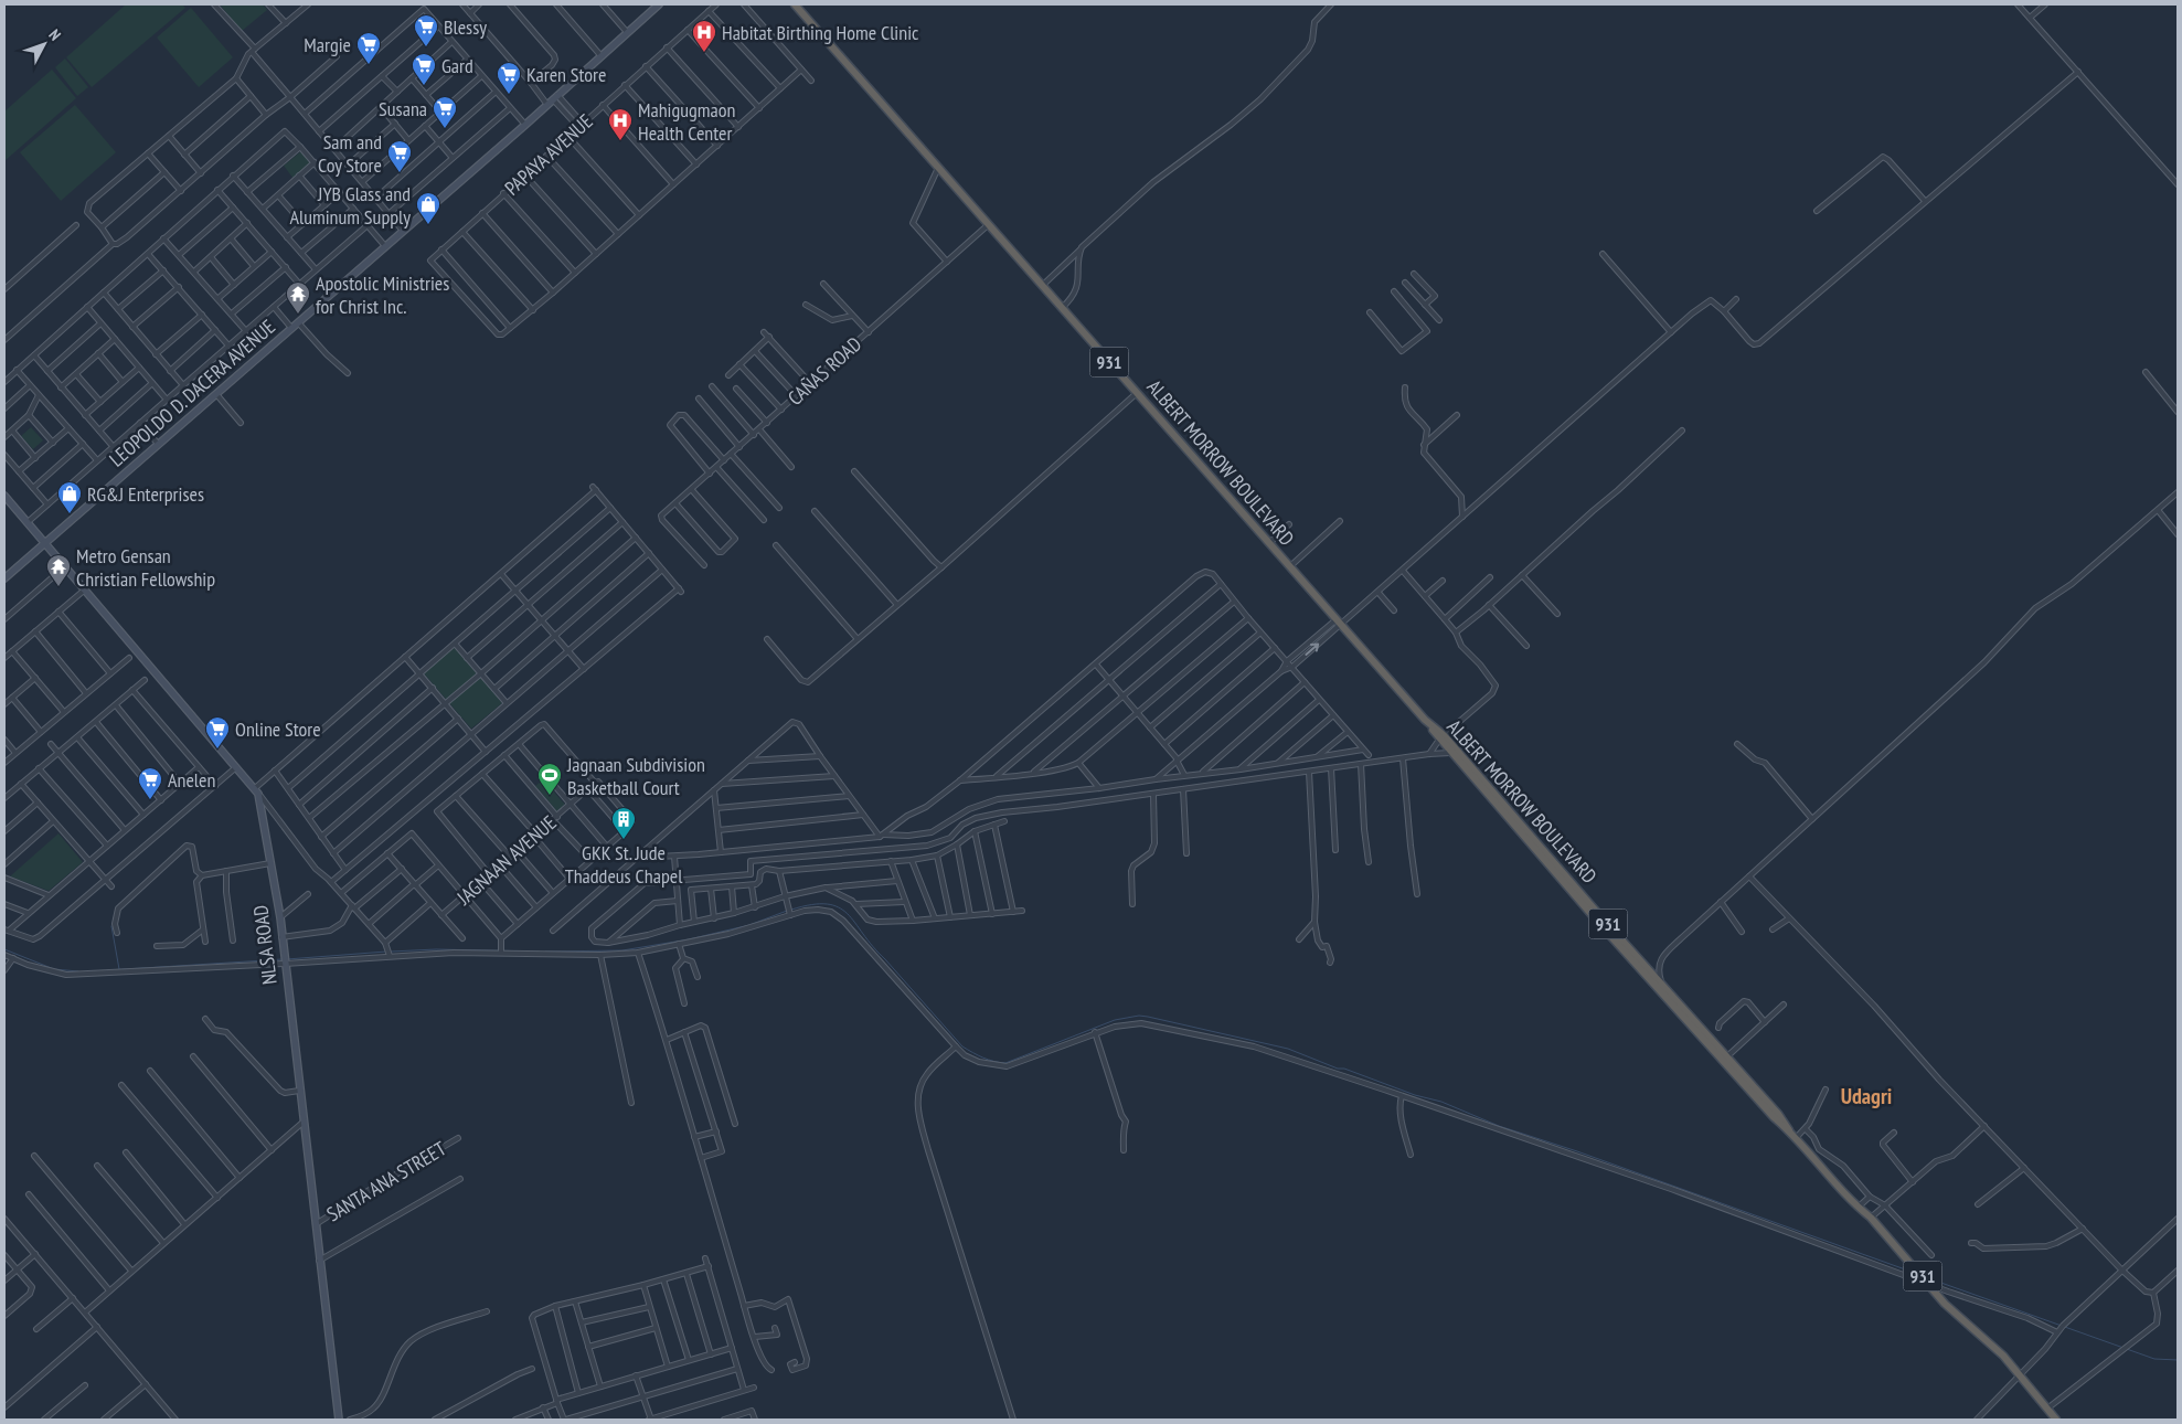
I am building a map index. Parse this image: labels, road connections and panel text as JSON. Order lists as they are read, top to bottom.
{
  "streets": {
    "highway": ["931", "ALBERT MORROW BOULEVARD"],
    "main road": ["LEOPOLDO D. DACERA AVENUE", "NLSA ROAD"],
    "street": [
      "PAPAYA AVENUE",
      "CAÑAS ROAD",
      "JAGNAAN AVENUE",
      "SANTA ANA STREET"
    ]
  },
  "crossings": [
    ["CAÑAS ROAD", "ALBERT MORROW BOULEVARD"],
    ["NLSA ROAD", "SANTA ANA STREET"]
  ],
  "districts": ["Udagri"],
  "places": {
    "supermarket": [
      "Blessy",
      "Margie",
      "Gard",
      "Karen Store",
      "Susana",
      "Sam and Coy Store",
      "Online Store",
      "Anelen"
    ],
    "hospital": ["Habitat Birthing Home Clinic", "Mahigugmaon Health Center"],
    "shop": ["JYB Glass and Aluminum Supply", "RG&J Enterprises"],
    "temple": ["Apostolic Ministries for Christ Inc.", "Metro Gensan Christian Fellowship"],
    "sports": ["Jagnaan Subdivision Basketball Court"],
    "building": ["GKK St. Jude Thaddeus Chapel"]
  },
  "north": "top right"
}
